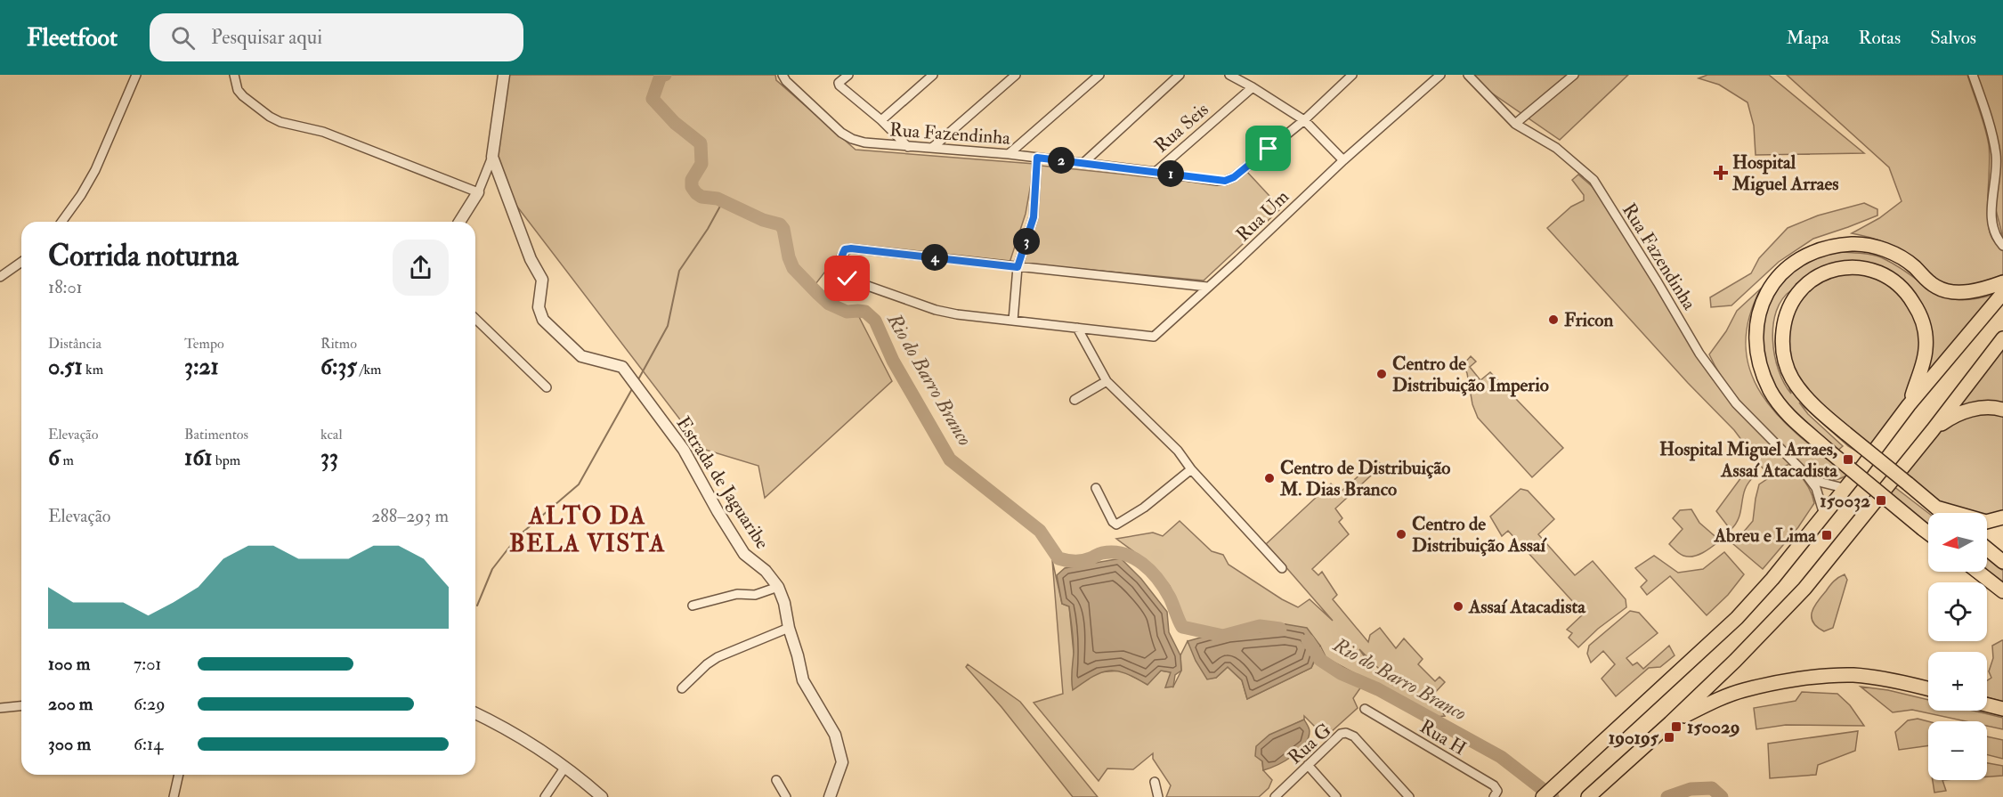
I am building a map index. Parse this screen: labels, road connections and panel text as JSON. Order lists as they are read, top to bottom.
{
  "streets": {
    "street": [
      "Rua Seis",
      "Rua Fazendinha",
      "Rua Um",
      "Estrada de Jaguaribe",
      "Rua H",
      "Rua G"
    ]
  },
  "crossings": [
    ["Rua Seis", "Rua Fazendinha"]
  ],
  "districts": ["ALTO DA BELA VISTA"],
  "water": ["Rio do Barro Branco"],
  "places": {
    "health": ["Hospital Miguel Arraes"],
    "other": [
      "Fricon",
      "Centro de Distribuição Imperio",
      "Centro de Distribuição M. Dias Branco",
      "Centro de Distribuição Assaí",
      "Assaí Atacadista"
    ],
    "transit": [
      "Hospital Miguel Arraes, Assaí Atacadista",
      "150032",
      "Abreu e Lima",
      "150029",
      "190195"
    ]
  },
  "north": "left",
  "page": {
    "header": "Fleetfoot",
    "search": "Pesquisar aqui",
    "nav": ["Mapa", "Rotas", "Salvos"],
    "pins": [
      "2",
      "1",
      "3",
      "4"
    ],
    "heading": ["Corrida noturna", "18:01"],
    "stats": [
      ["Distância", "0.51 km"],
      ["Tempo", "3:21"],
      ["Ritmo", "6:35 /km"],
      ["Elevação", "6 m"],
      ["Batimentos", "161 bpm"],
      ["kcal", "33"]
    ],
    "chart": ["Elevação", "288–293 m"],
    "map_buttons": ["+", "−"],
    "list": [
      {
        "name": "100 m",
        "note": "7:01"
      },
      {
        "name": "200 m",
        "note": "6:29"
      },
      {
        "name": "300 m",
        "note": "6:14"
      }
    ]
  }
}
